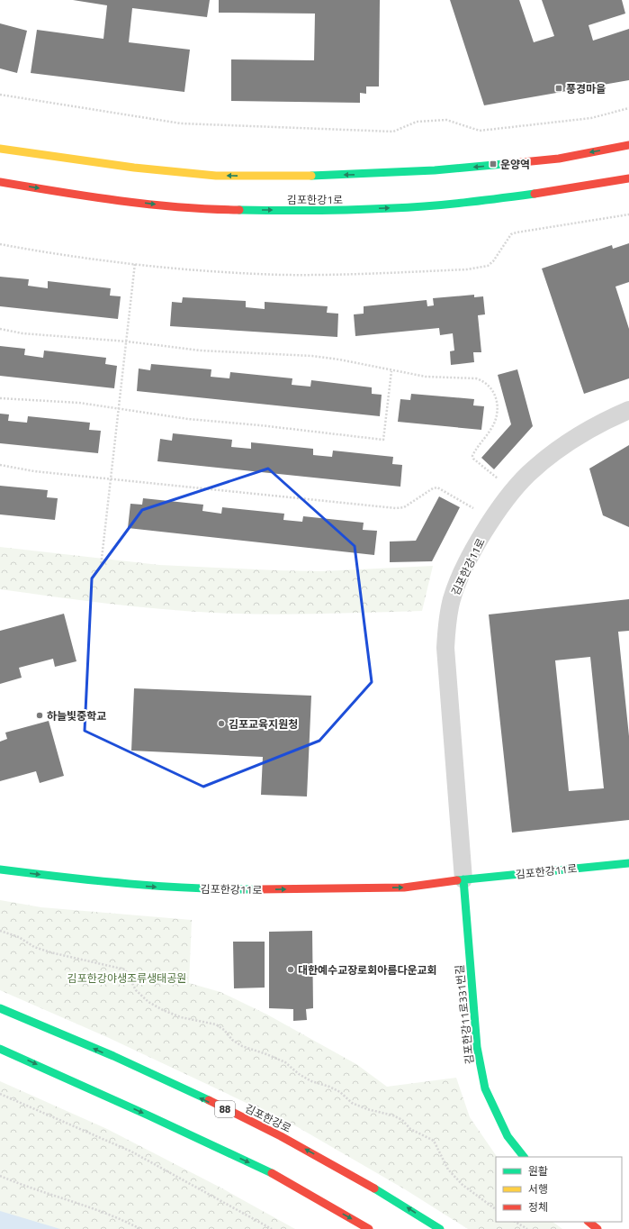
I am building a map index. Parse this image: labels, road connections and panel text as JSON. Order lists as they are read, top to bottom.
{
  "streets": {
    "main road": [
      "김포한강1로",
      "김포한강11로",
      "김포한강11로331번길",
      "88",
      "김포한강로"
    ]
  },
  "crossings": [
    ["김포한강11로", "김포한강11로331번길"]
  ],
  "parks": ["김포한강야생조류생태공원"],
  "places": {
    "transit": ["풍경마을", "운양역"],
    "other": ["하늘빛중학교", "김포교육지원청", "대한예수교장로회아름다운교회"]
  },
  "legend": ["원활", "서행", "정체"]
}
